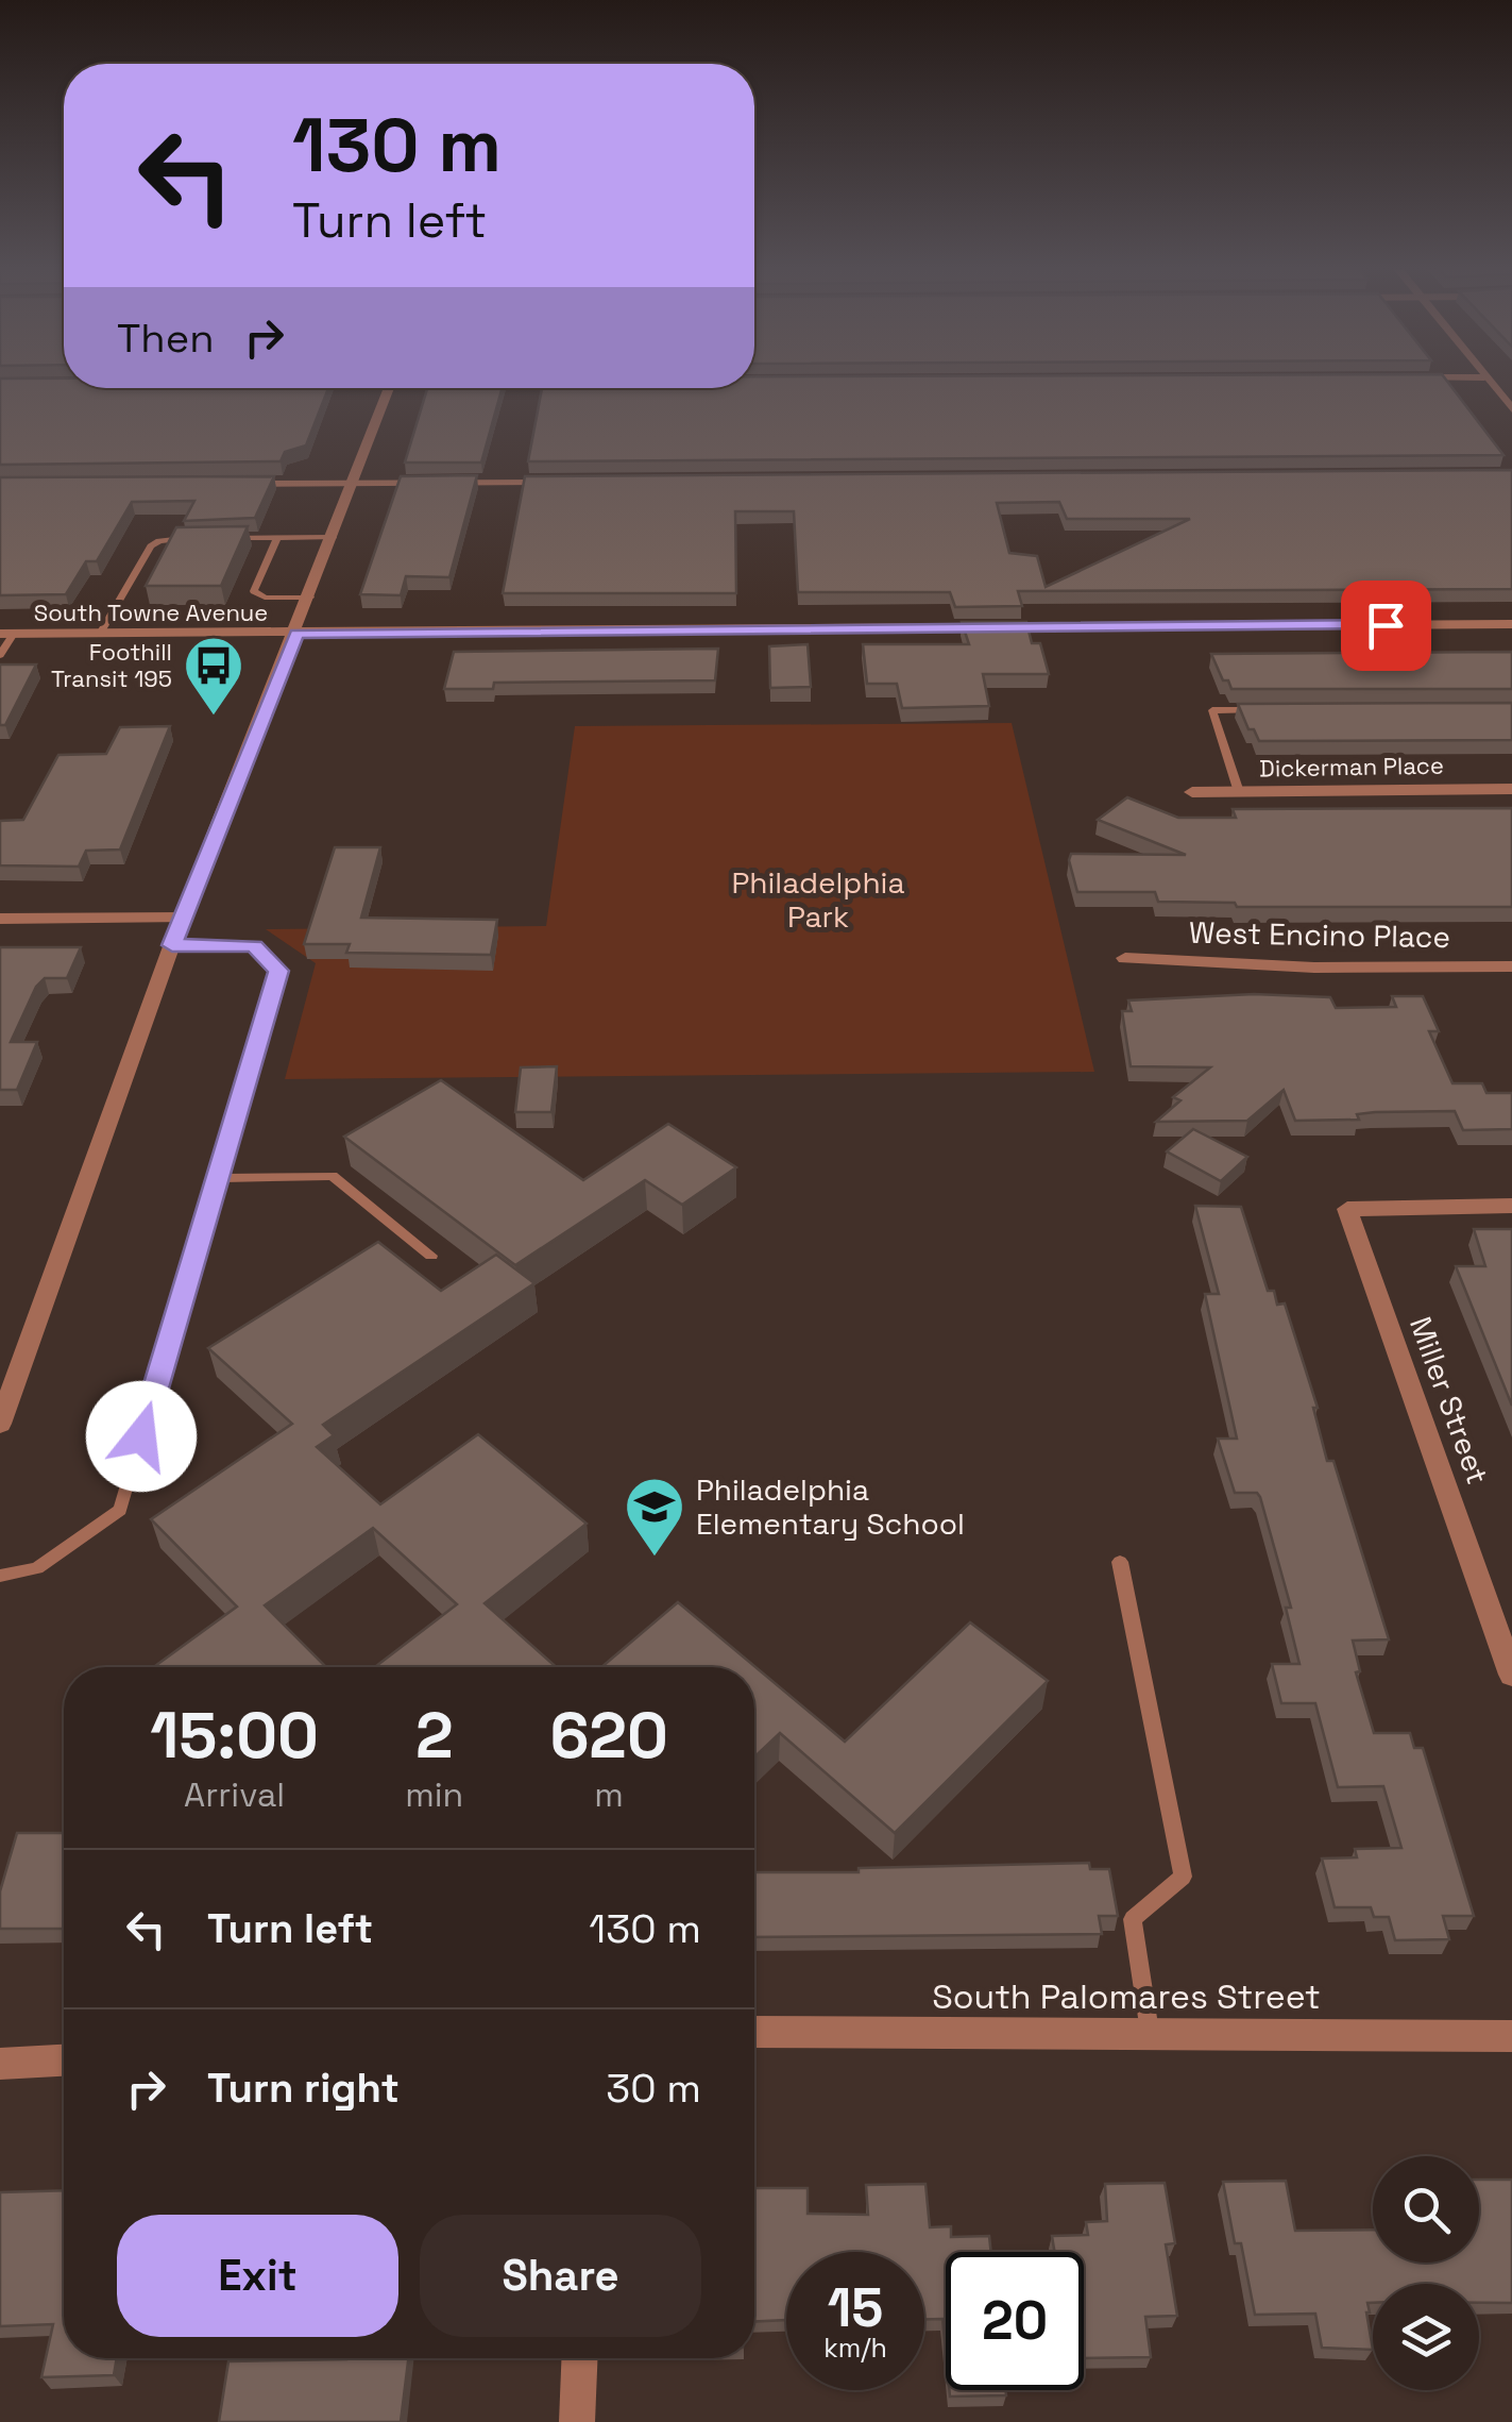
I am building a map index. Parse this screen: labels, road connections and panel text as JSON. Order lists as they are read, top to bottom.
{
  "streets": {
    "street": [
      "South Towne Avenue",
      "Dickerman Place",
      "West Encino Place",
      "Miller Street",
      "South Palomares Street"
    ]
  },
  "parks": ["Philadelphia Park"],
  "places": {
    "bus stop": ["Foothill Transit 195"],
    "school or university": ["Philadelphia Elementary School"]
  },
  "page": {
    "turn": ["130 m", "Turn left"],
    "then": "Then",
    "eta": [
      "15:00",
      "Arrival",
      "2",
      "min",
      "620",
      "m"
    ],
    "list": [
      {
        "name": "Turn left",
        "value": "130 m"
      },
      {
        "name": "Turn right",
        "value": "30 m"
      }
    ],
    "buttons": ["Exit", "Share"],
    "speed": "15 km/h",
    "limit": "20"
  }
}
